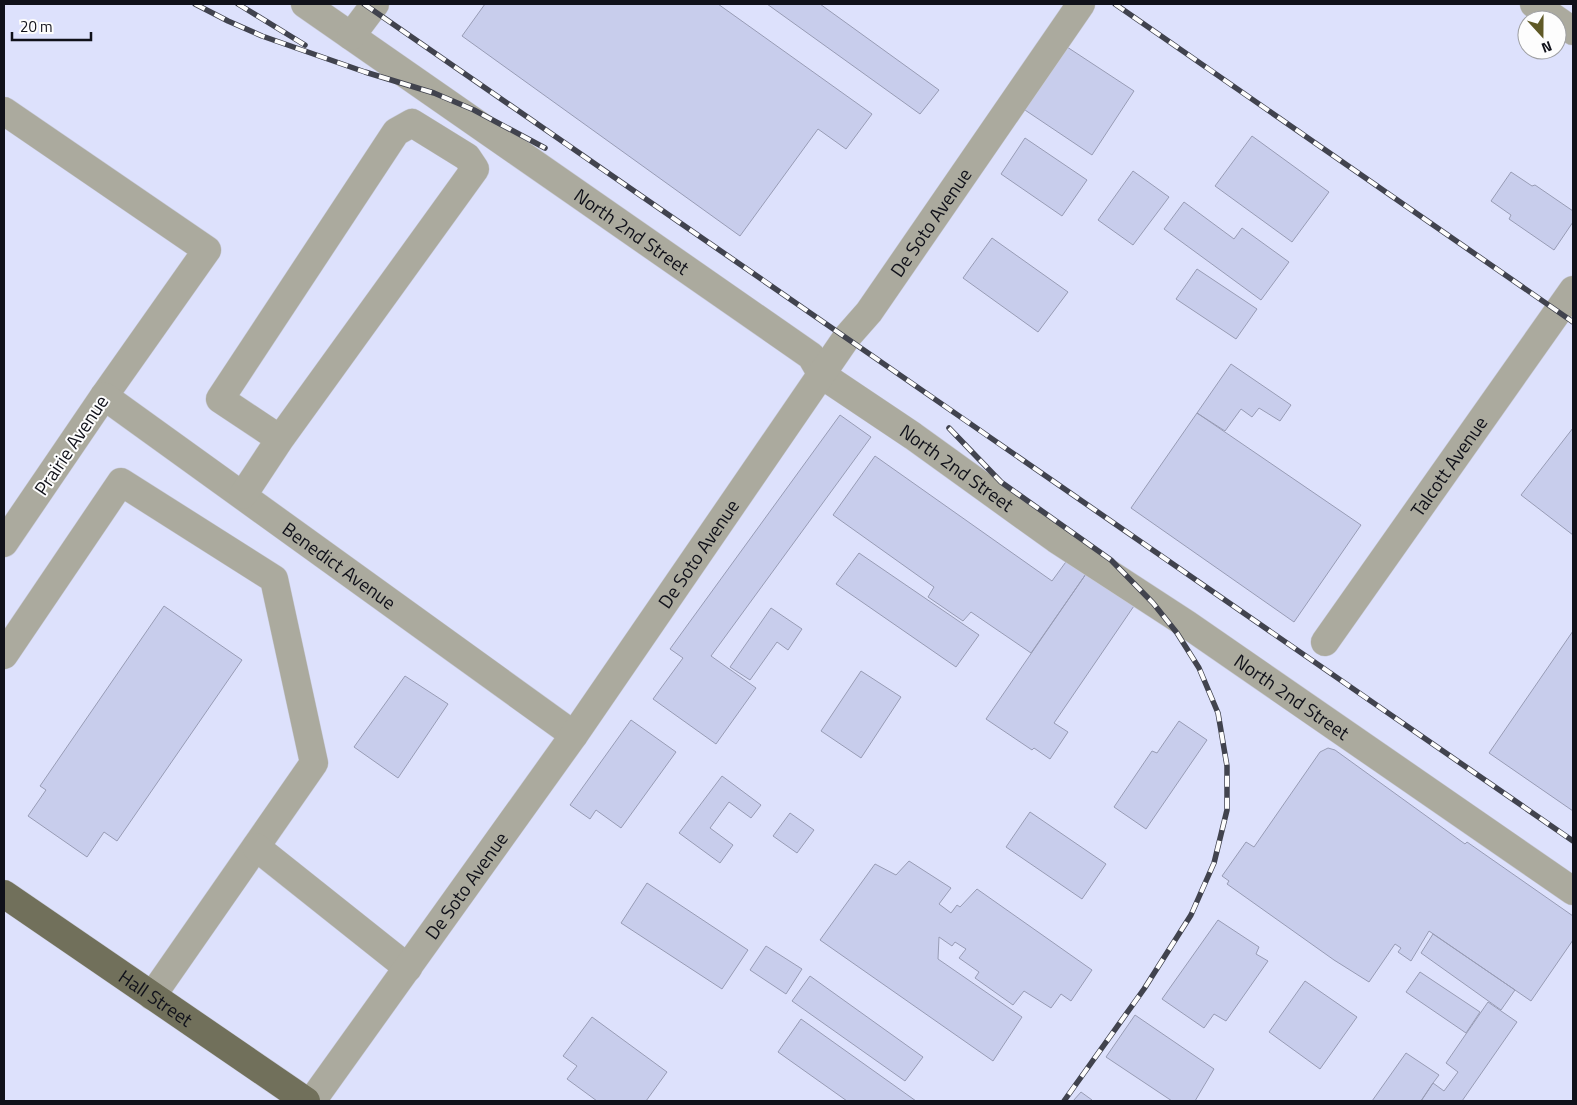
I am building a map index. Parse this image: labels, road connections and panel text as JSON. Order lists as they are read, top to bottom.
{
  "streets": {
    "main road": ["Hall Street"],
    "street": [
      "De Soto Avenue",
      "North 2nd Street",
      "Prairie Avenue",
      "Talcott Avenue",
      "Benedict Avenue"
    ]
  },
  "crossings": [
    ["De Soto Avenue", "North 2nd Street"],
    ["De Soto Avenue", "Benedict Avenue"],
    ["Prairie Avenue", "Benedict Avenue"]
  ],
  "scale_bar": "20 m",
  "north": "bottom"
}
